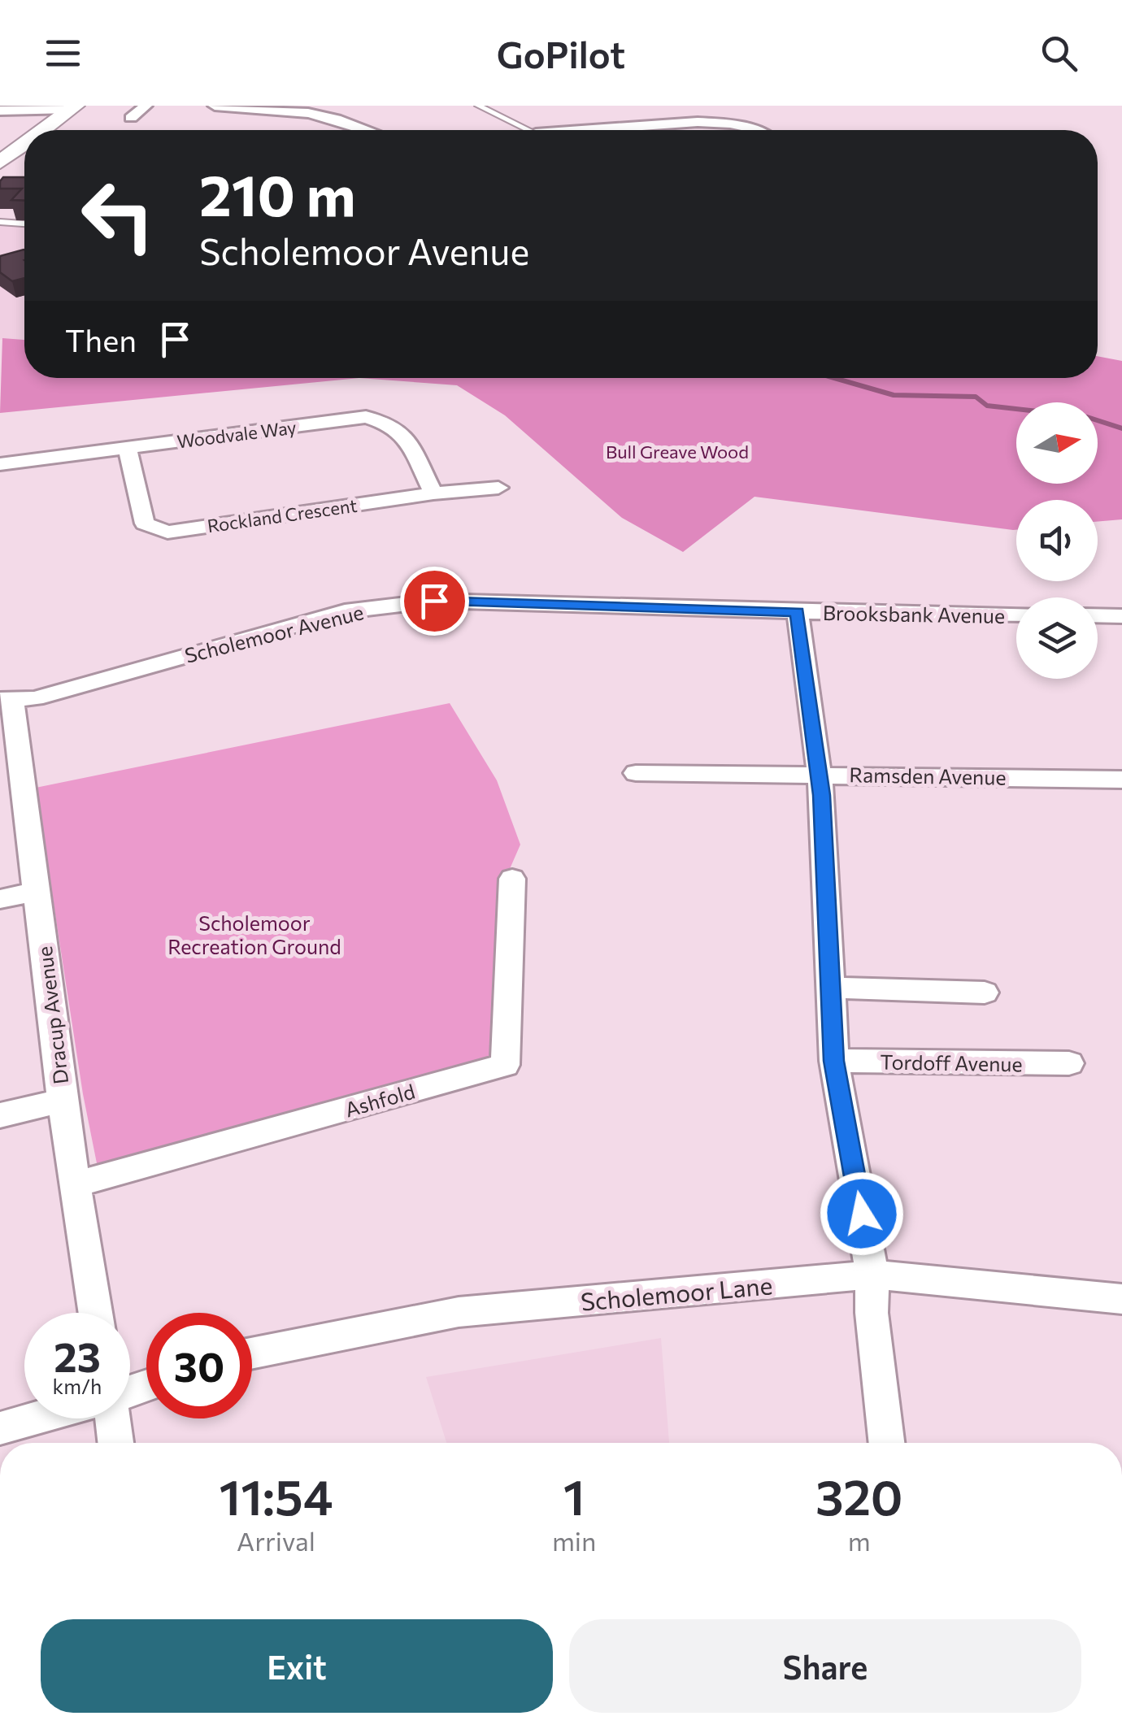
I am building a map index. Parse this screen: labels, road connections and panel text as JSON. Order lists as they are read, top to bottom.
{
  "streets": {
    "street": [
      "Woodvale Way",
      "Rockland Crescent",
      "Brooksbank Avenue",
      "Scholemoor Avenue",
      "Ramsden Avenue",
      "Dracup Avenue",
      "Tordoff Avenue",
      "Ashfold",
      "Scholemoor Lane"
    ]
  },
  "crossings": [
    ["Woodvale Way", "Rockland Crescent"],
    ["Brooksbank Avenue", "Scholemoor Avenue"],
    ["Scholemoor Avenue", "Dracup Avenue"],
    ["Dracup Avenue", "Ashfold"]
  ],
  "parks": ["Bull Greave Wood", "Scholemoor Recreation Ground"],
  "north": "right",
  "page": {
    "header": "GoPilot",
    "turn": ["210 m", "Scholemoor Avenue"],
    "then": "Then",
    "speed": "23 km/h",
    "limit": "30",
    "eta": [
      "11:54",
      "Arrival",
      "1",
      "min",
      "320",
      "m"
    ],
    "buttons": ["Exit", "Share"]
  }
}
